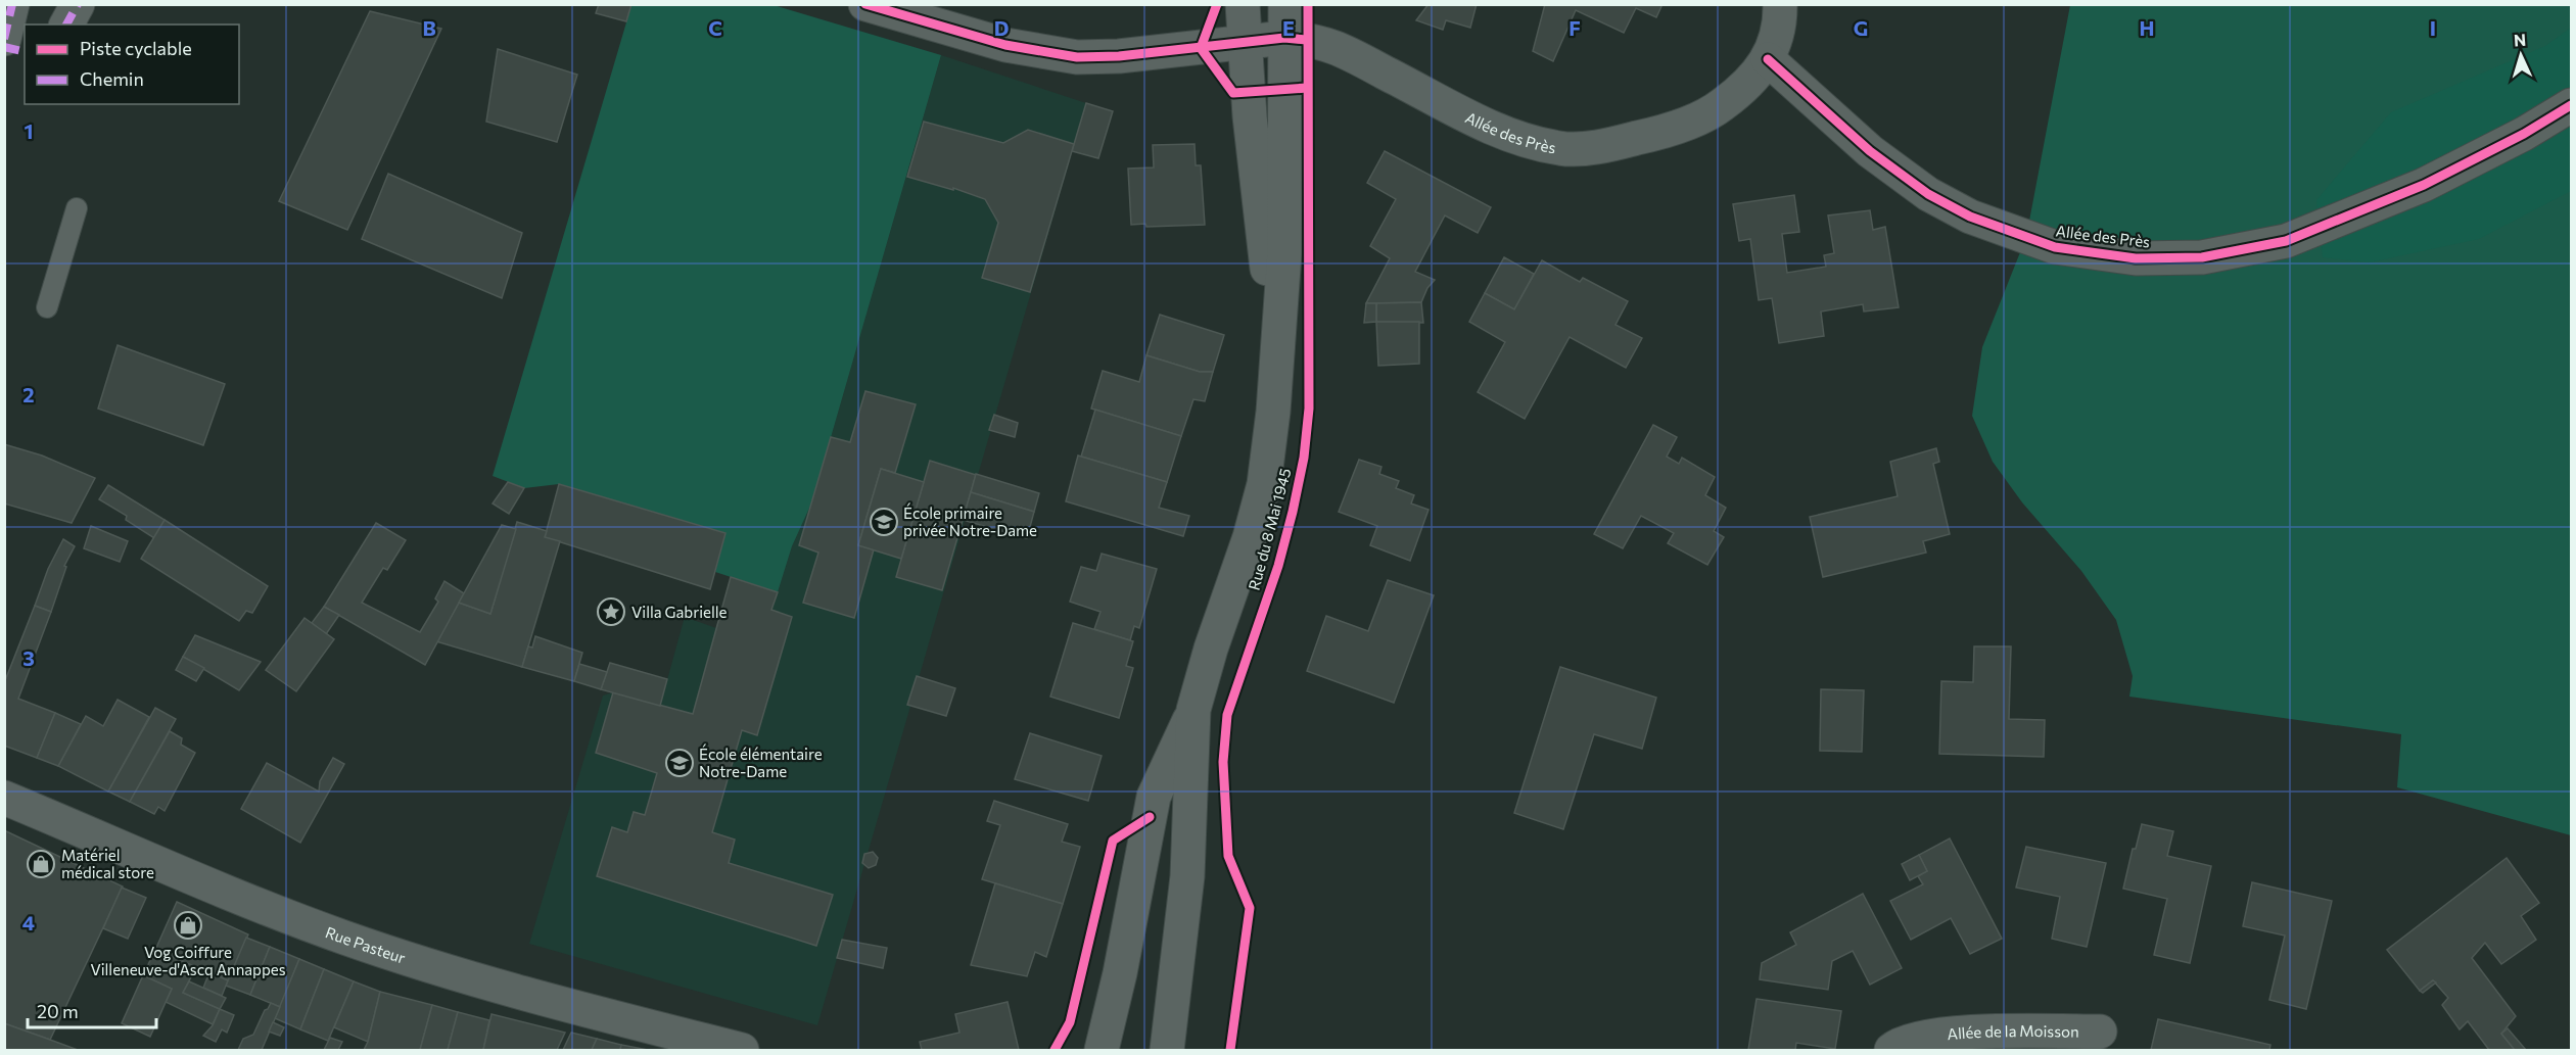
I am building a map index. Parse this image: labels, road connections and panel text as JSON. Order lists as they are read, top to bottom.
{
  "streets": {
    "street": [
      "Allée des Près",
      "Rue du 8 Mai 1945",
      "Rue Pasteur",
      "Allée de la Moisson"
    ]
  },
  "crossings": [
    ["Allée des Près", "Rue du 8 Mai 1945"]
  ],
  "places": {
    "school or university": ["École primaire privée Notre-Dame", "École élémentaire Notre-Dame"],
    "place": ["Villa Gabrielle"],
    "shop": ["Matériel médical store", "Vog Coiffure Villeneuve-d'Ascq Annappes"]
  },
  "legend": ["Piste cyclable", "Chemin"],
  "scale_bar": "20 m",
  "north": "top",
  "grid": {
    "columns": [
      "B",
      "C",
      "D",
      "E",
      "F",
      "G",
      "H",
      "I"
    ],
    "rows": [
      "1",
      "2",
      "3",
      "4"
    ]
  }
}
